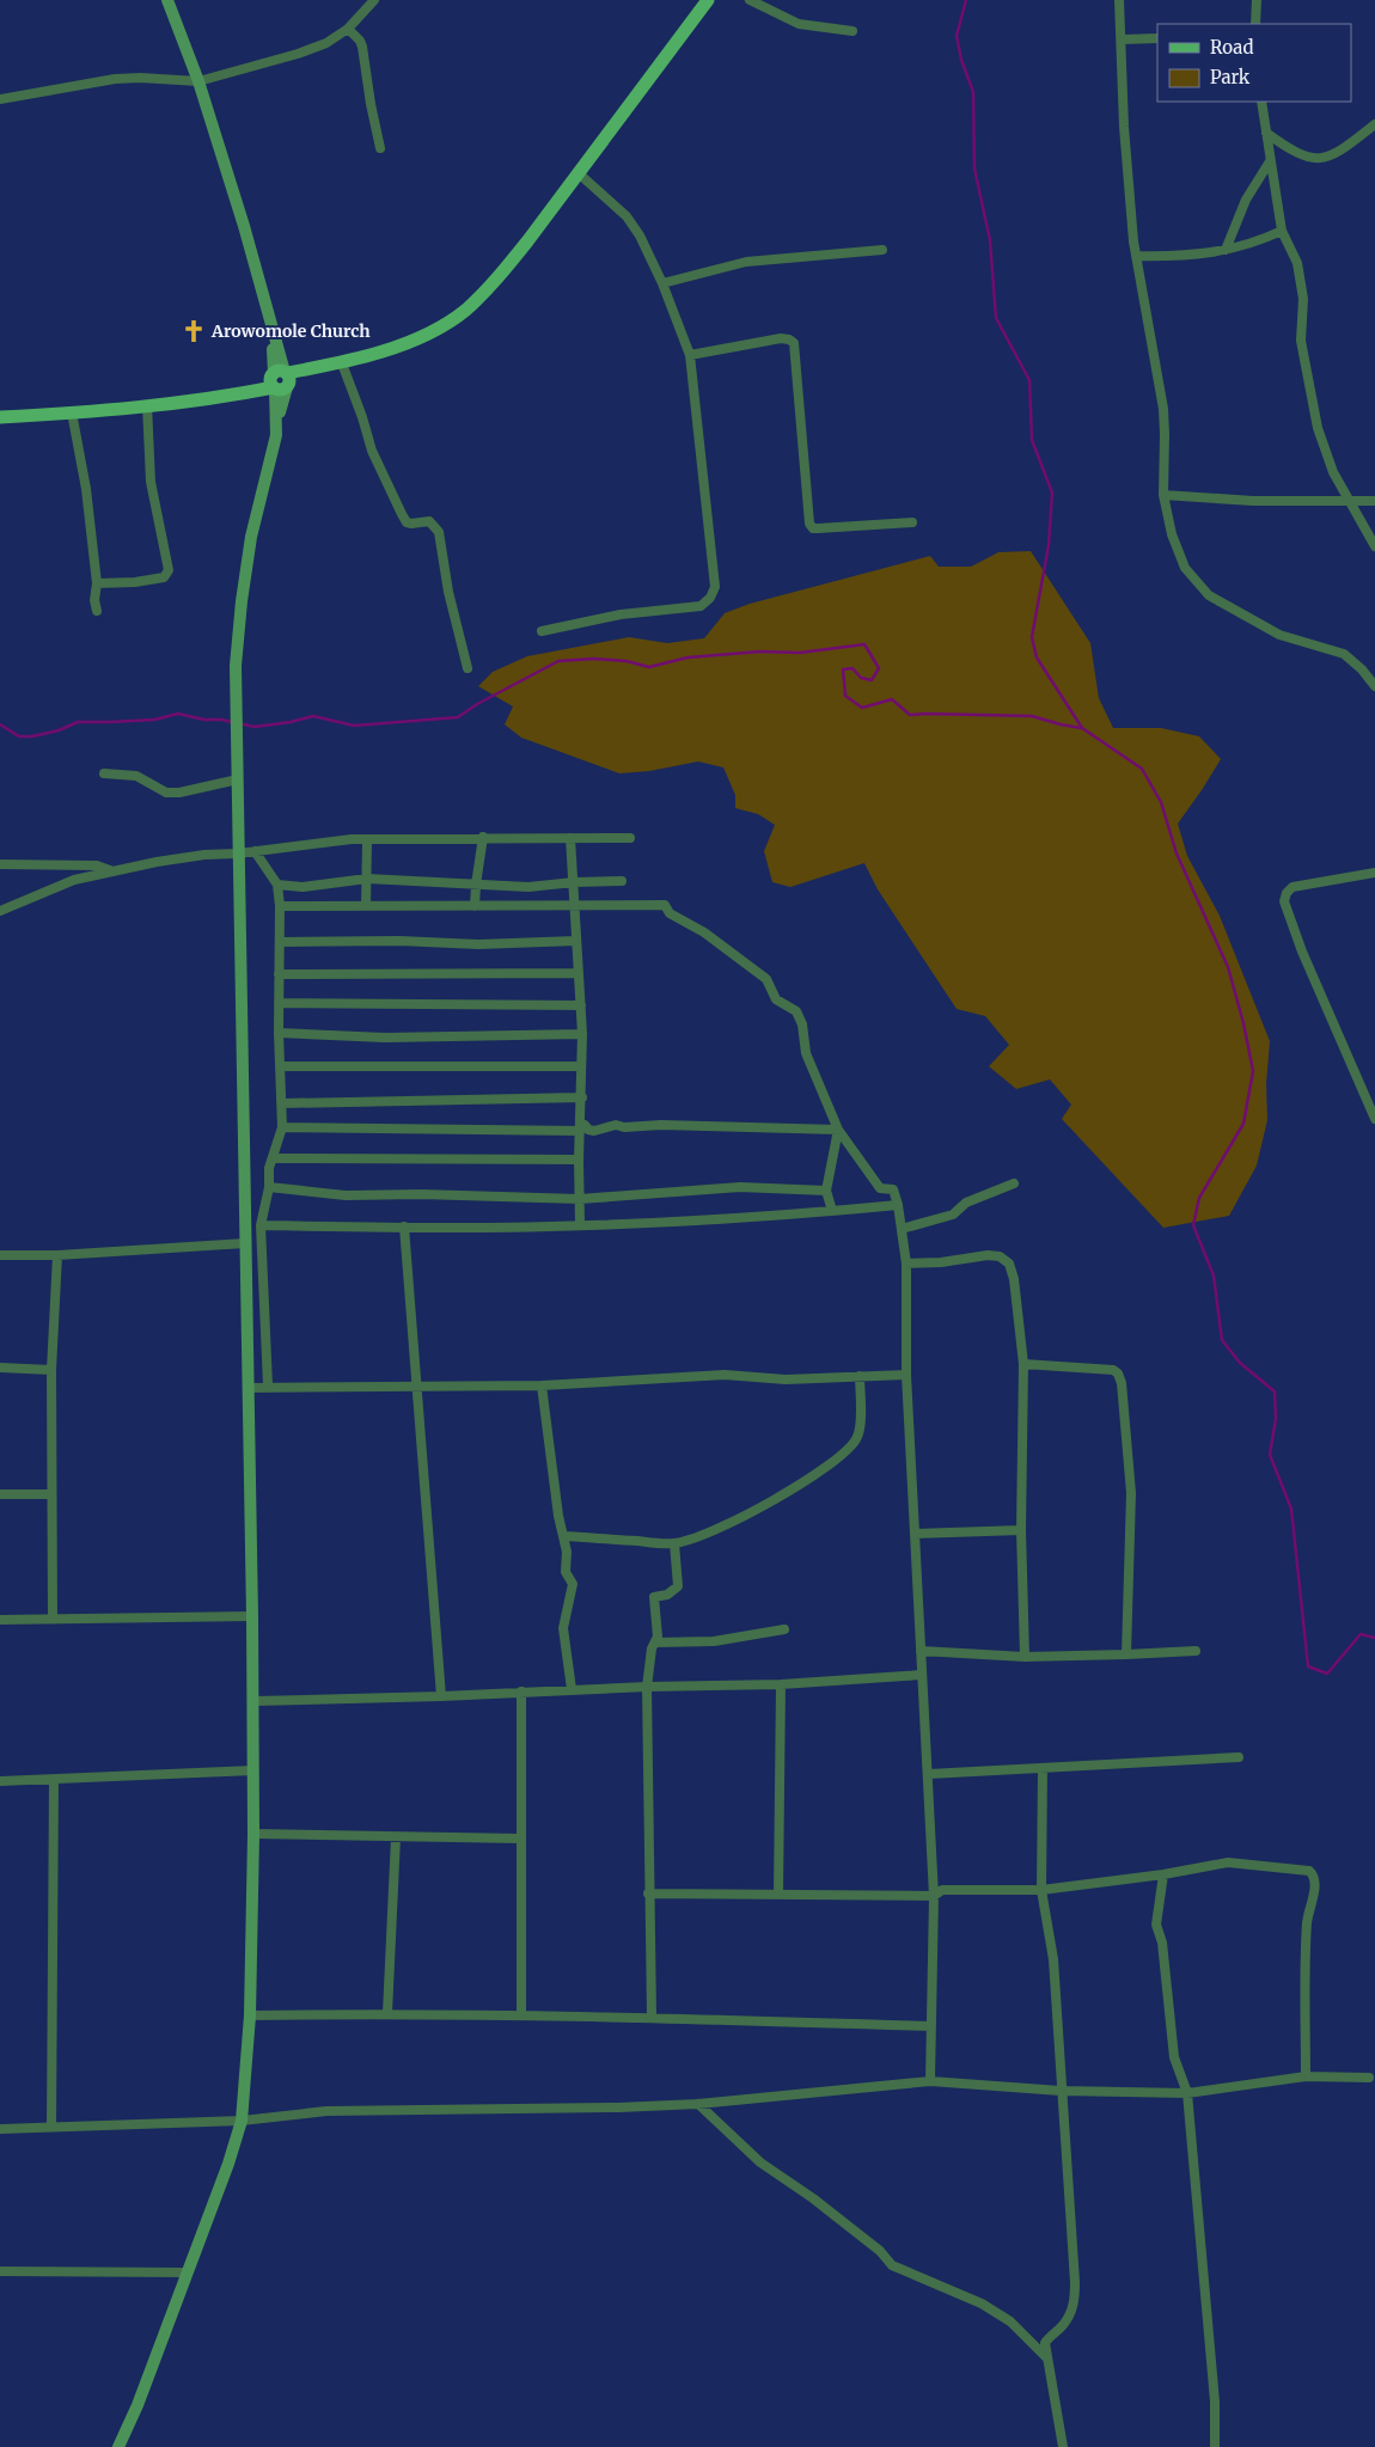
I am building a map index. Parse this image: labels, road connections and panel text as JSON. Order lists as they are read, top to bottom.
{
  "places": {
    "church": ["Arowomole Church"]
  },
  "legend": ["Road", "Park"]
}
